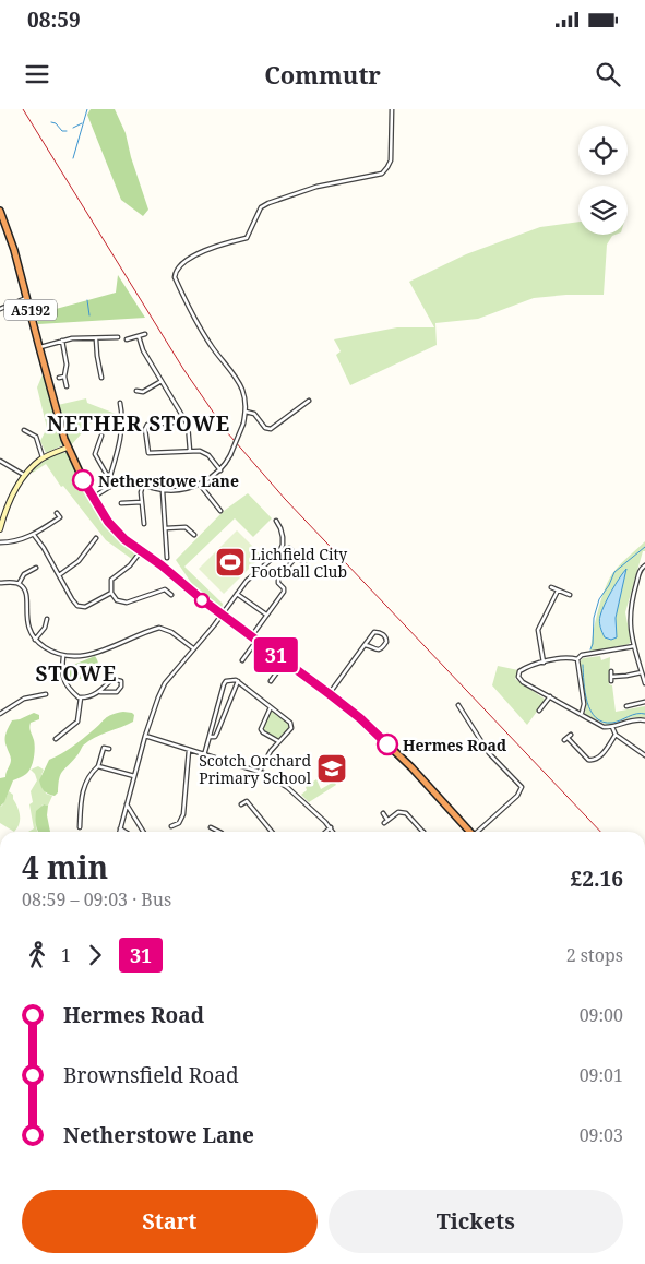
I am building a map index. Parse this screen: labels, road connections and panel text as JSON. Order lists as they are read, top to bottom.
{
  "streets": {
    "highway": ["A5192"]
  },
  "districts": ["NETHER STOWE", "STOWE"],
  "places": {
    "other": ["Netherstowe Lane", "Hermes Road"],
    "sports": ["Lichfield City Football Club"],
    "school or university": ["Scotch Orchard Primary School"]
  },
  "lines": ["bus line 31"],
  "page": {
    "status": "08:59",
    "header": "Commutr",
    "on_map": "31",
    "heading": ["4 min", "08:59 – 09:03 · Bus", "£2.16"],
    "legs": ["1", "31", "2 stops"],
    "list": [
      {
        "name": "Hermes Road",
        "value": "09:00"
      },
      {
        "name": "Brownsfield Road",
        "value": "09:01"
      },
      {
        "name": "Netherstowe Lane",
        "value": "09:03"
      }
    ],
    "buttons": ["Start", "Tickets"]
  }
}
